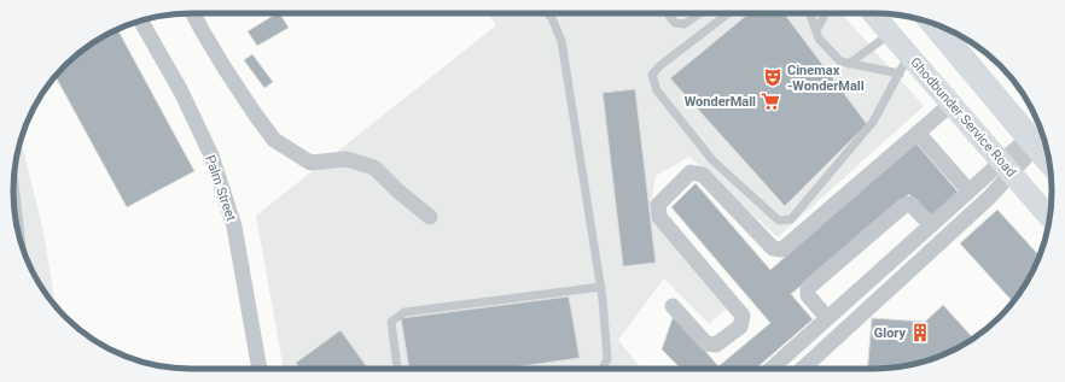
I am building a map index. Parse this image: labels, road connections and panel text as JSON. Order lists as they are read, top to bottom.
{
  "streets": {
    "street": ["Ghodbunder Service Road", "Palm Street"]
  },
  "places": {
    "theatre": ["Cinemax -WonderMall"],
    "supermarket": ["WonderMall"],
    "building": ["Glory"]
  }
}
